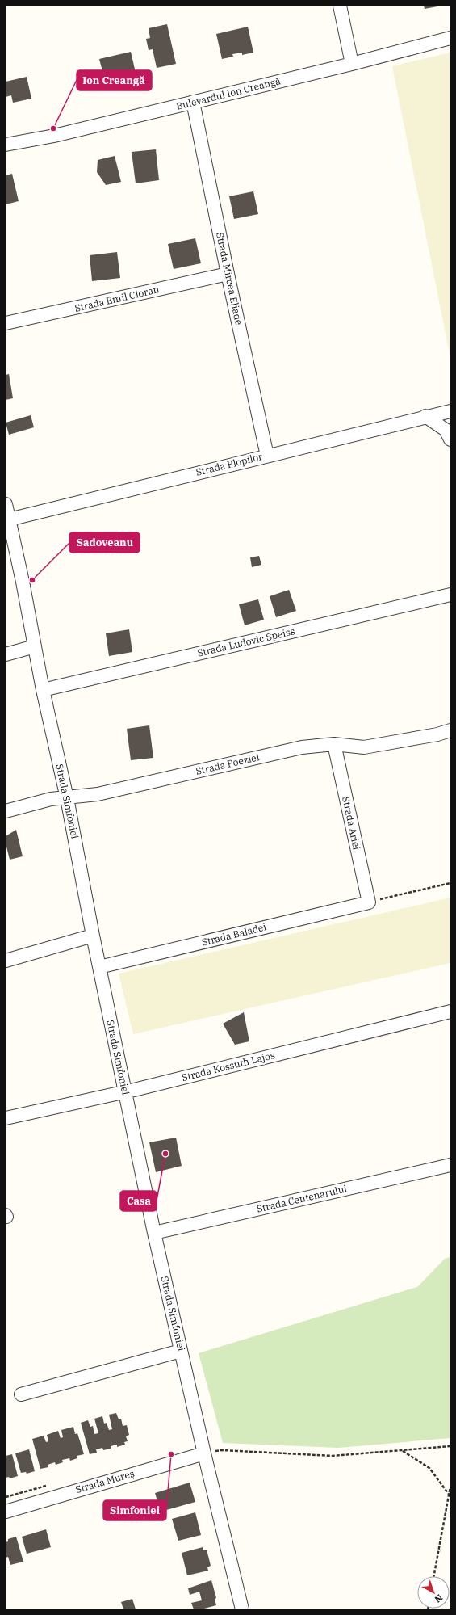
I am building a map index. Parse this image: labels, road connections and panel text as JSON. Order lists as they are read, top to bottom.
{
  "streets": {
    "street": [
      "Bulevardul Ion Creangă",
      "Strada Mircea Eliade",
      "Strada Emil Cioran",
      "Strada Plopilor",
      "Strada Ludovic Speiss",
      "Strada Poeziei",
      "Strada Simfoniei",
      "Strada Ariei",
      "Strada Baladei",
      "Strada Kossuth Lajos",
      "Strada Centenarului",
      "Strada Mureș"
    ]
  },
  "crossings": [
    ["Bulevardul Ion Creangă", "Strada Mircea Eliade"],
    ["Strada Mircea Eliade", "Strada Emil Cioran"],
    ["Strada Mircea Eliade", "Strada Plopilor"],
    ["Strada Plopilor", "Strada Simfoniei"],
    ["Strada Ludovic Speiss", "Strada Simfoniei"],
    ["Strada Poeziei", "Strada Simfoniei"],
    ["Strada Poeziei", "Strada Ariei"],
    ["Strada Simfoniei", "Strada Baladei"],
    ["Strada Simfoniei", "Strada Kossuth Lajos"],
    ["Strada Simfoniei", "Strada Centenarului"],
    ["Strada Simfoniei", "Strada Mureș"],
    ["Strada Ariei", "Strada Baladei"]
  ],
  "places": [
    "Ion Creangă",
    "Sadoveanu",
    "Casa",
    "Simfoniei"
  ],
  "north": "bottom right"
}
